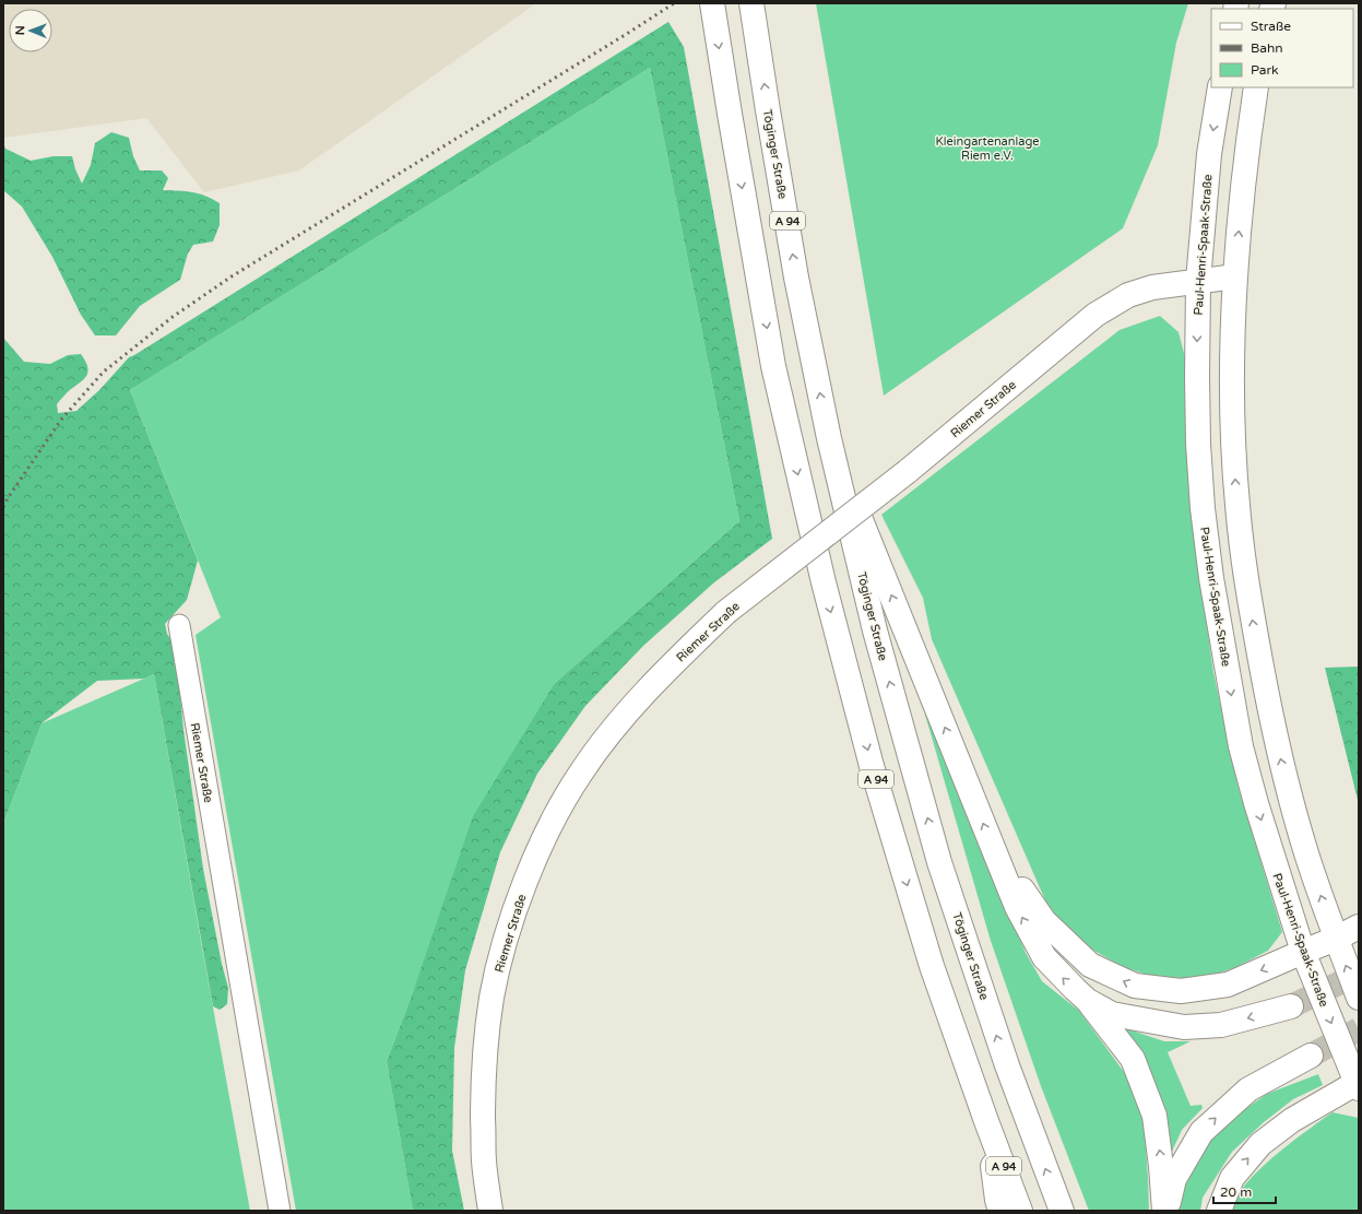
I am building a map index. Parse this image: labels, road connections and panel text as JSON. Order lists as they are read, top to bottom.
{
  "streets": {
    "main road": [
      "Töginger Straße",
      "A 94",
      "Paul-Henri-Spaak-Straße",
      "Riemer Straße"
    ]
  },
  "crossings": [
    ["Paul-Henri-Spaak-Straße", "Riemer Straße"]
  ],
  "parks": ["Kleingartenanlage Riem e.V."],
  "legend": ["Straße", "Bahn", "Park"],
  "scale_bar": "20 m",
  "north": "left"
}
